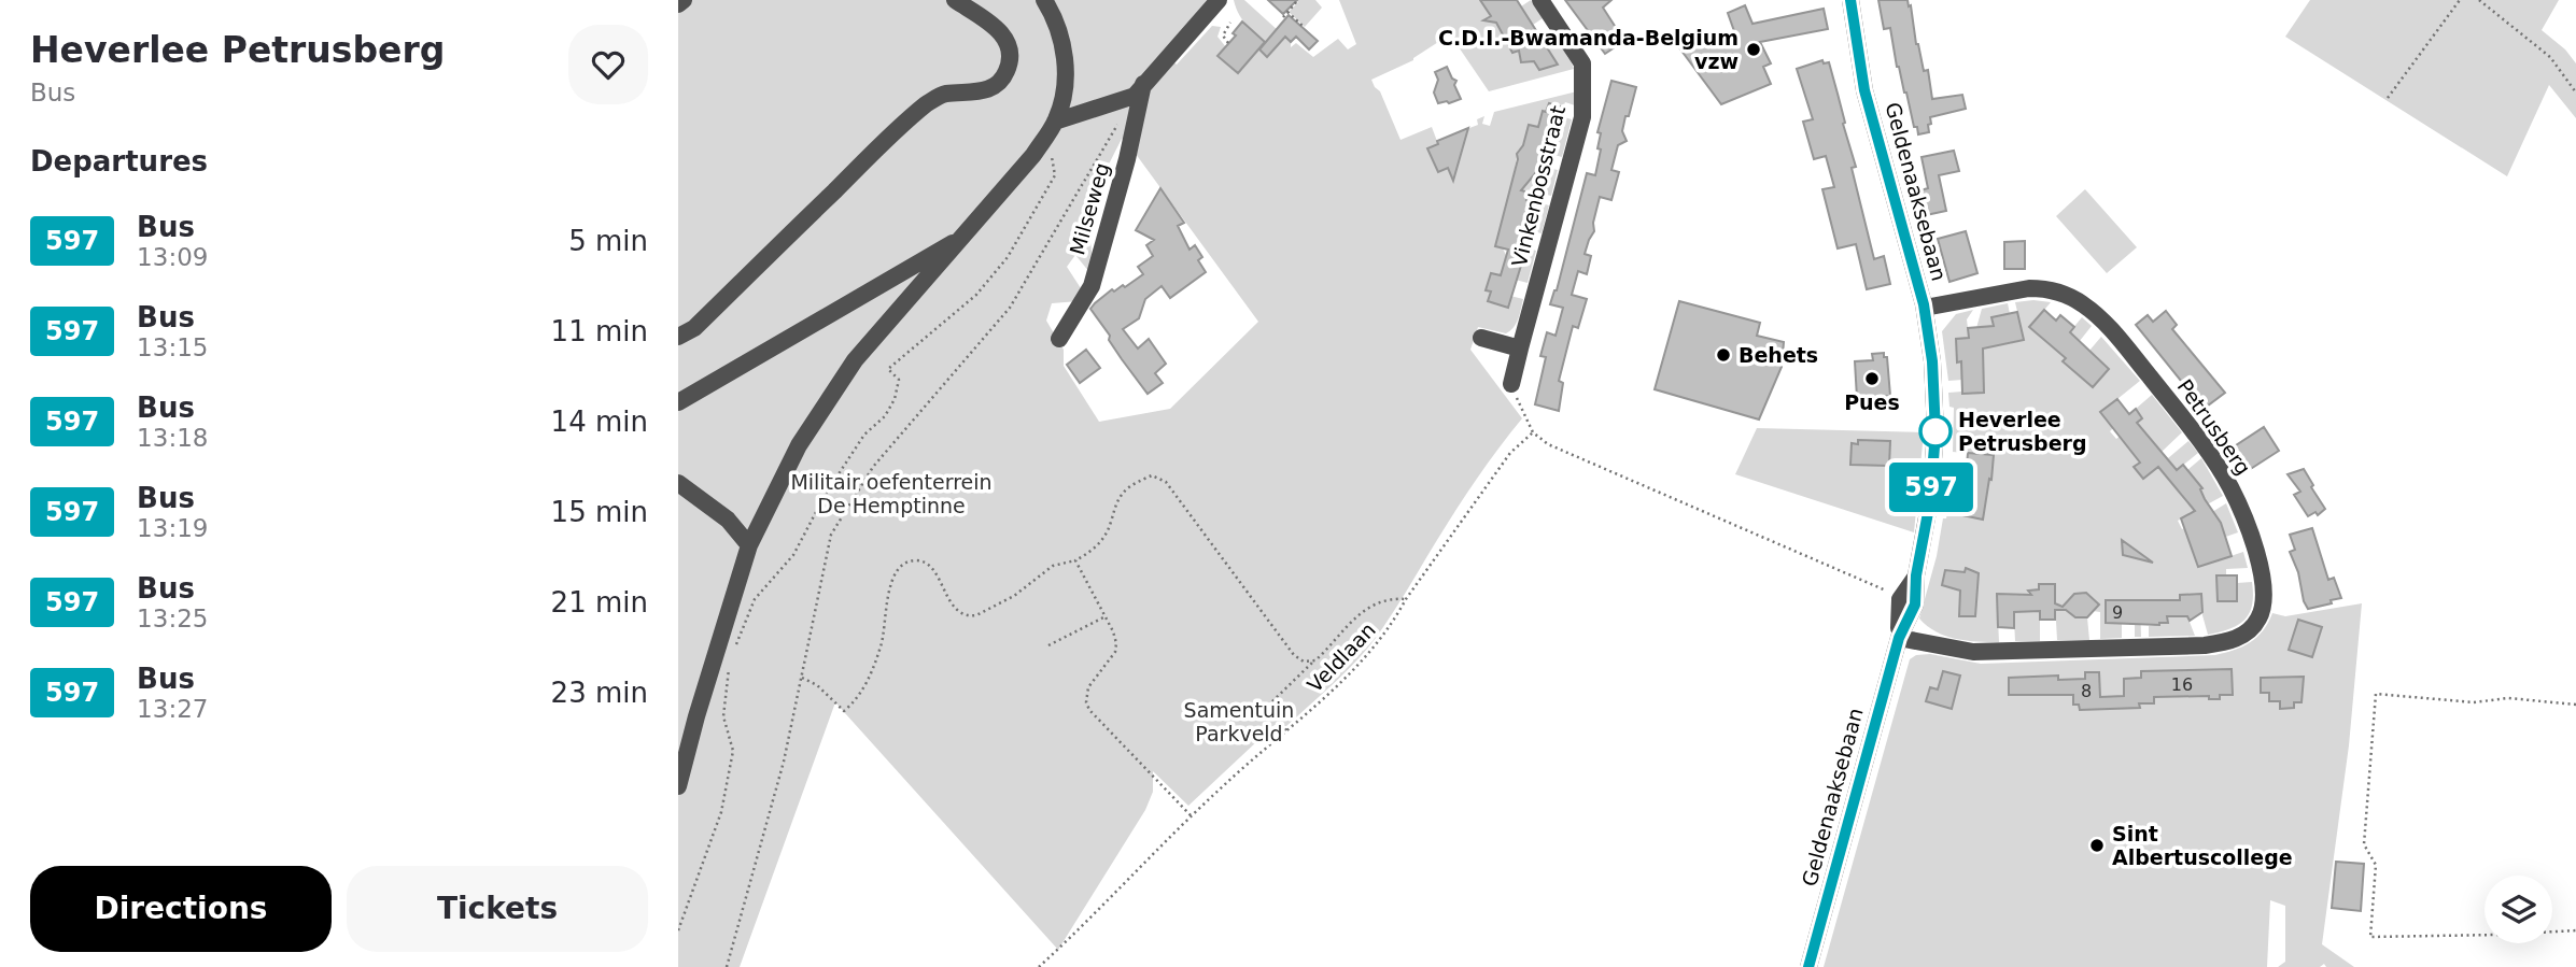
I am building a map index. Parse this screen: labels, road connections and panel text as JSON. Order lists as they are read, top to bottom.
{
  "streets": {
    "street": [
      "Vinkenbosstraat",
      "Geldenaaksebaan",
      "Milseweg",
      "Petrusberg"
    ],
    "path": ["Veldlaan"]
  },
  "crossings": [
    ["Geldenaaksebaan", "Petrusberg"]
  ],
  "parks": ["Militair oefenterrein De Hemptinne", "Samentuin Parkveld"],
  "places": [
    "C.D.I.-Bwamanda-Belgium vzw",
    "Behets",
    "Pues",
    "Heverlee Petrusberg",
    "Sint Albertuscollege"
  ],
  "lines": ["bus line 597"],
  "house_numbers": ["9", "16", "8"],
  "page": {
    "heading": [
      ["Heverlee Petrusberg", "Bus"],
      "Departures"
    ],
    "on_map": "597",
    "list": [
      {
        "mark": "597",
        "name": "Bus",
        "note": "13:09",
        "value": "5 min"
      },
      {
        "mark": "597",
        "name": "Bus",
        "note": "13:15",
        "value": "11 min"
      },
      {
        "mark": "597",
        "name": "Bus",
        "note": "13:18",
        "value": "14 min"
      },
      {
        "mark": "597",
        "name": "Bus",
        "note": "13:19",
        "value": "15 min"
      },
      {
        "mark": "597",
        "name": "Bus",
        "note": "13:25",
        "value": "21 min"
      },
      {
        "mark": "597",
        "name": "Bus",
        "note": "13:27",
        "value": "23 min"
      }
    ],
    "buttons": ["Directions", "Tickets"]
  }
}
